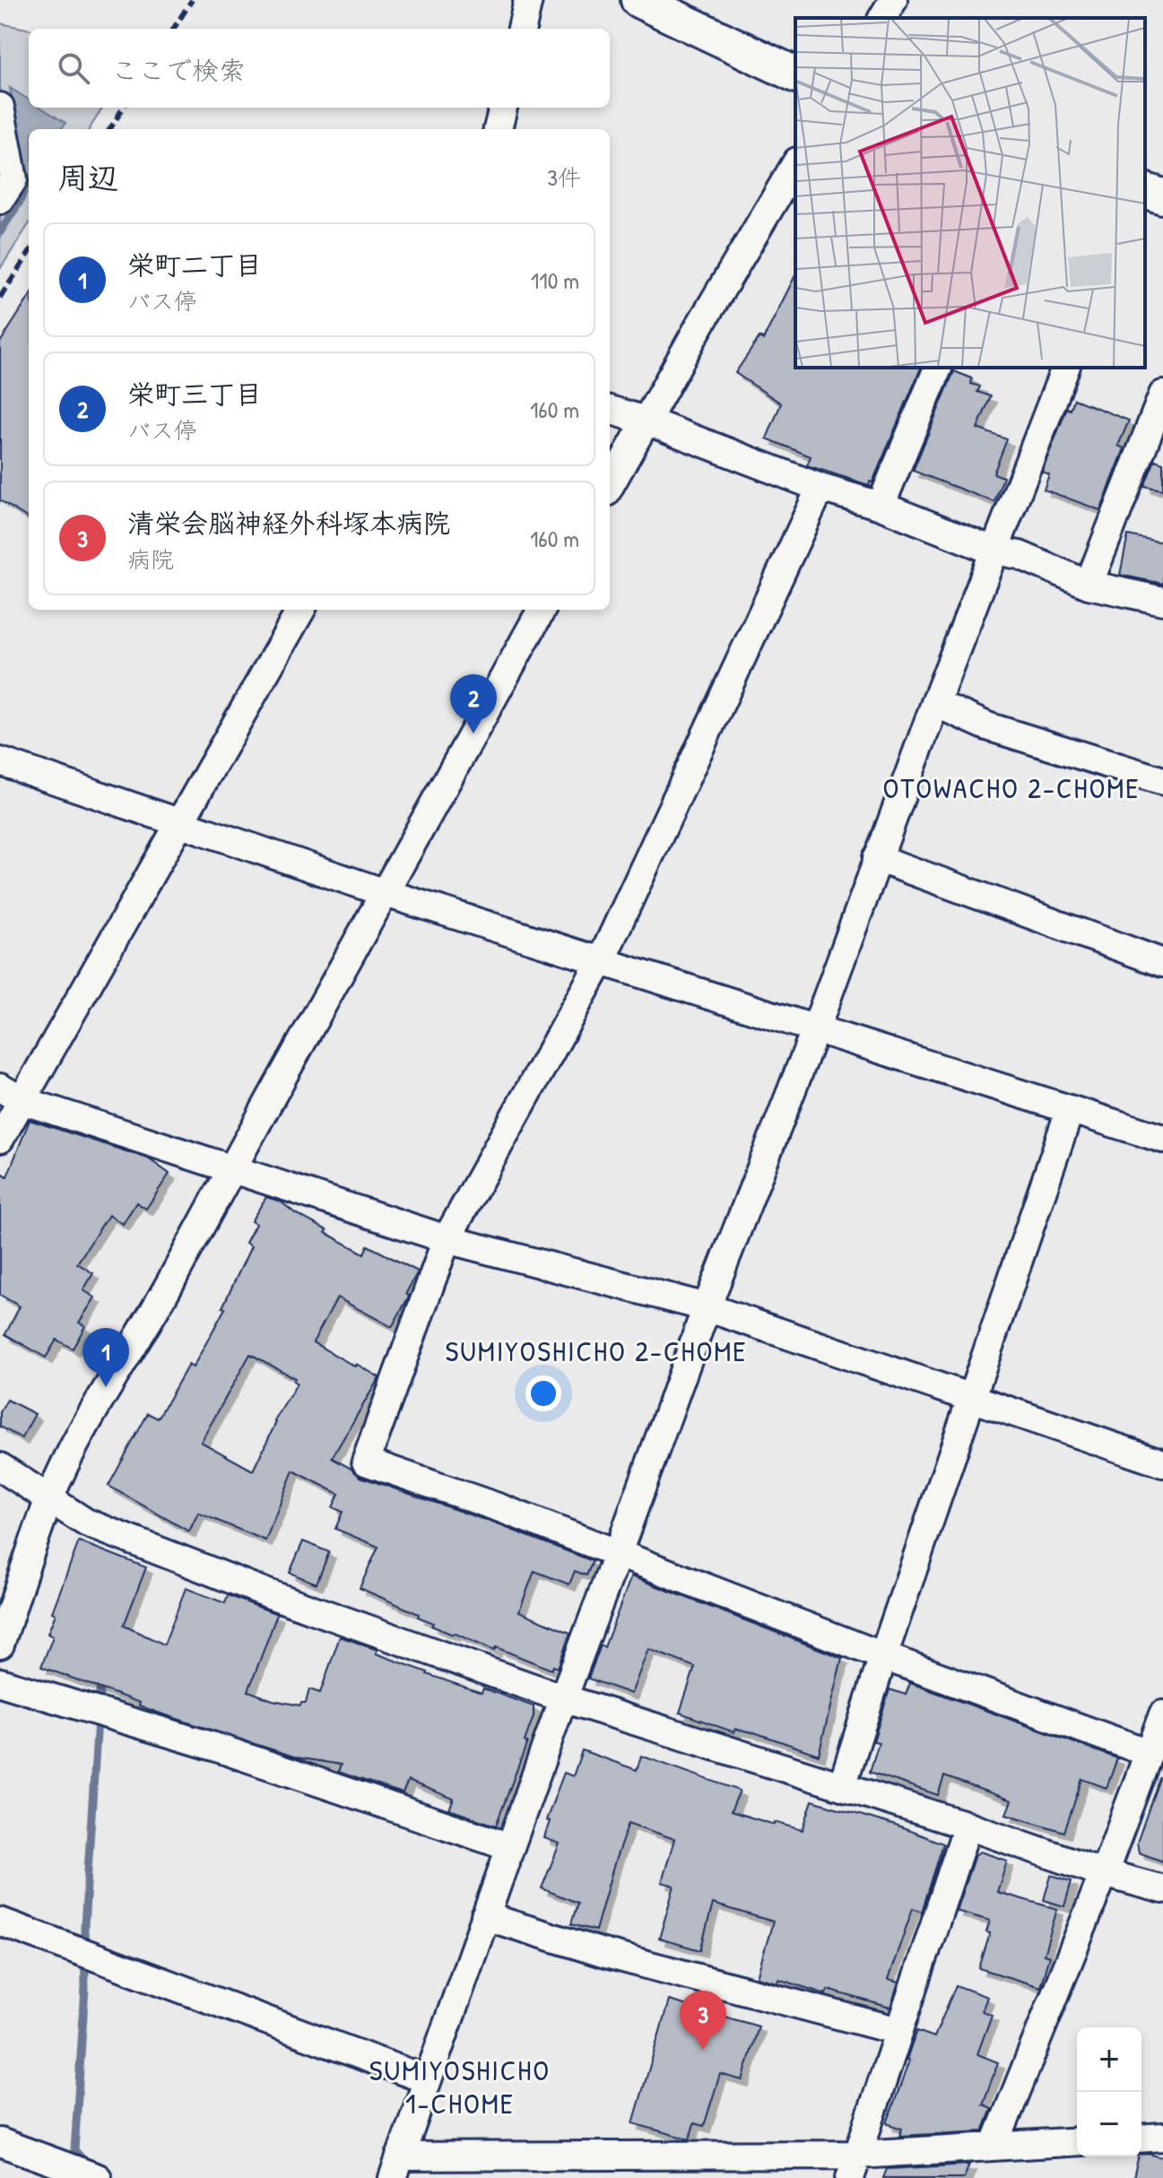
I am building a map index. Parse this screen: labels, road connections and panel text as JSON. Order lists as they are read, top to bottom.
{
  "districts": ["OTOWACHO 2-CHOME", "SUMIYOSHICHO 2-CHOME", "SUMIYOSHICHO 1-CHOME"],
  "page": {
    "search": "ここで検索",
    "heading": ["周辺", "3件"],
    "list": [
      {
        "mark": "1",
        "name": "栄町二丁目",
        "note": "バス停",
        "value": "110 m"
      },
      {
        "mark": "2",
        "name": "栄町三丁目",
        "note": "バス停",
        "value": "160 m"
      },
      {
        "mark": "3",
        "name": "清栄会脳神経外科塚本病院",
        "note": "病院",
        "value": "160 m"
      }
    ],
    "pins": ["2", "1", "3"],
    "map_buttons": ["+", "−"]
  }
}
